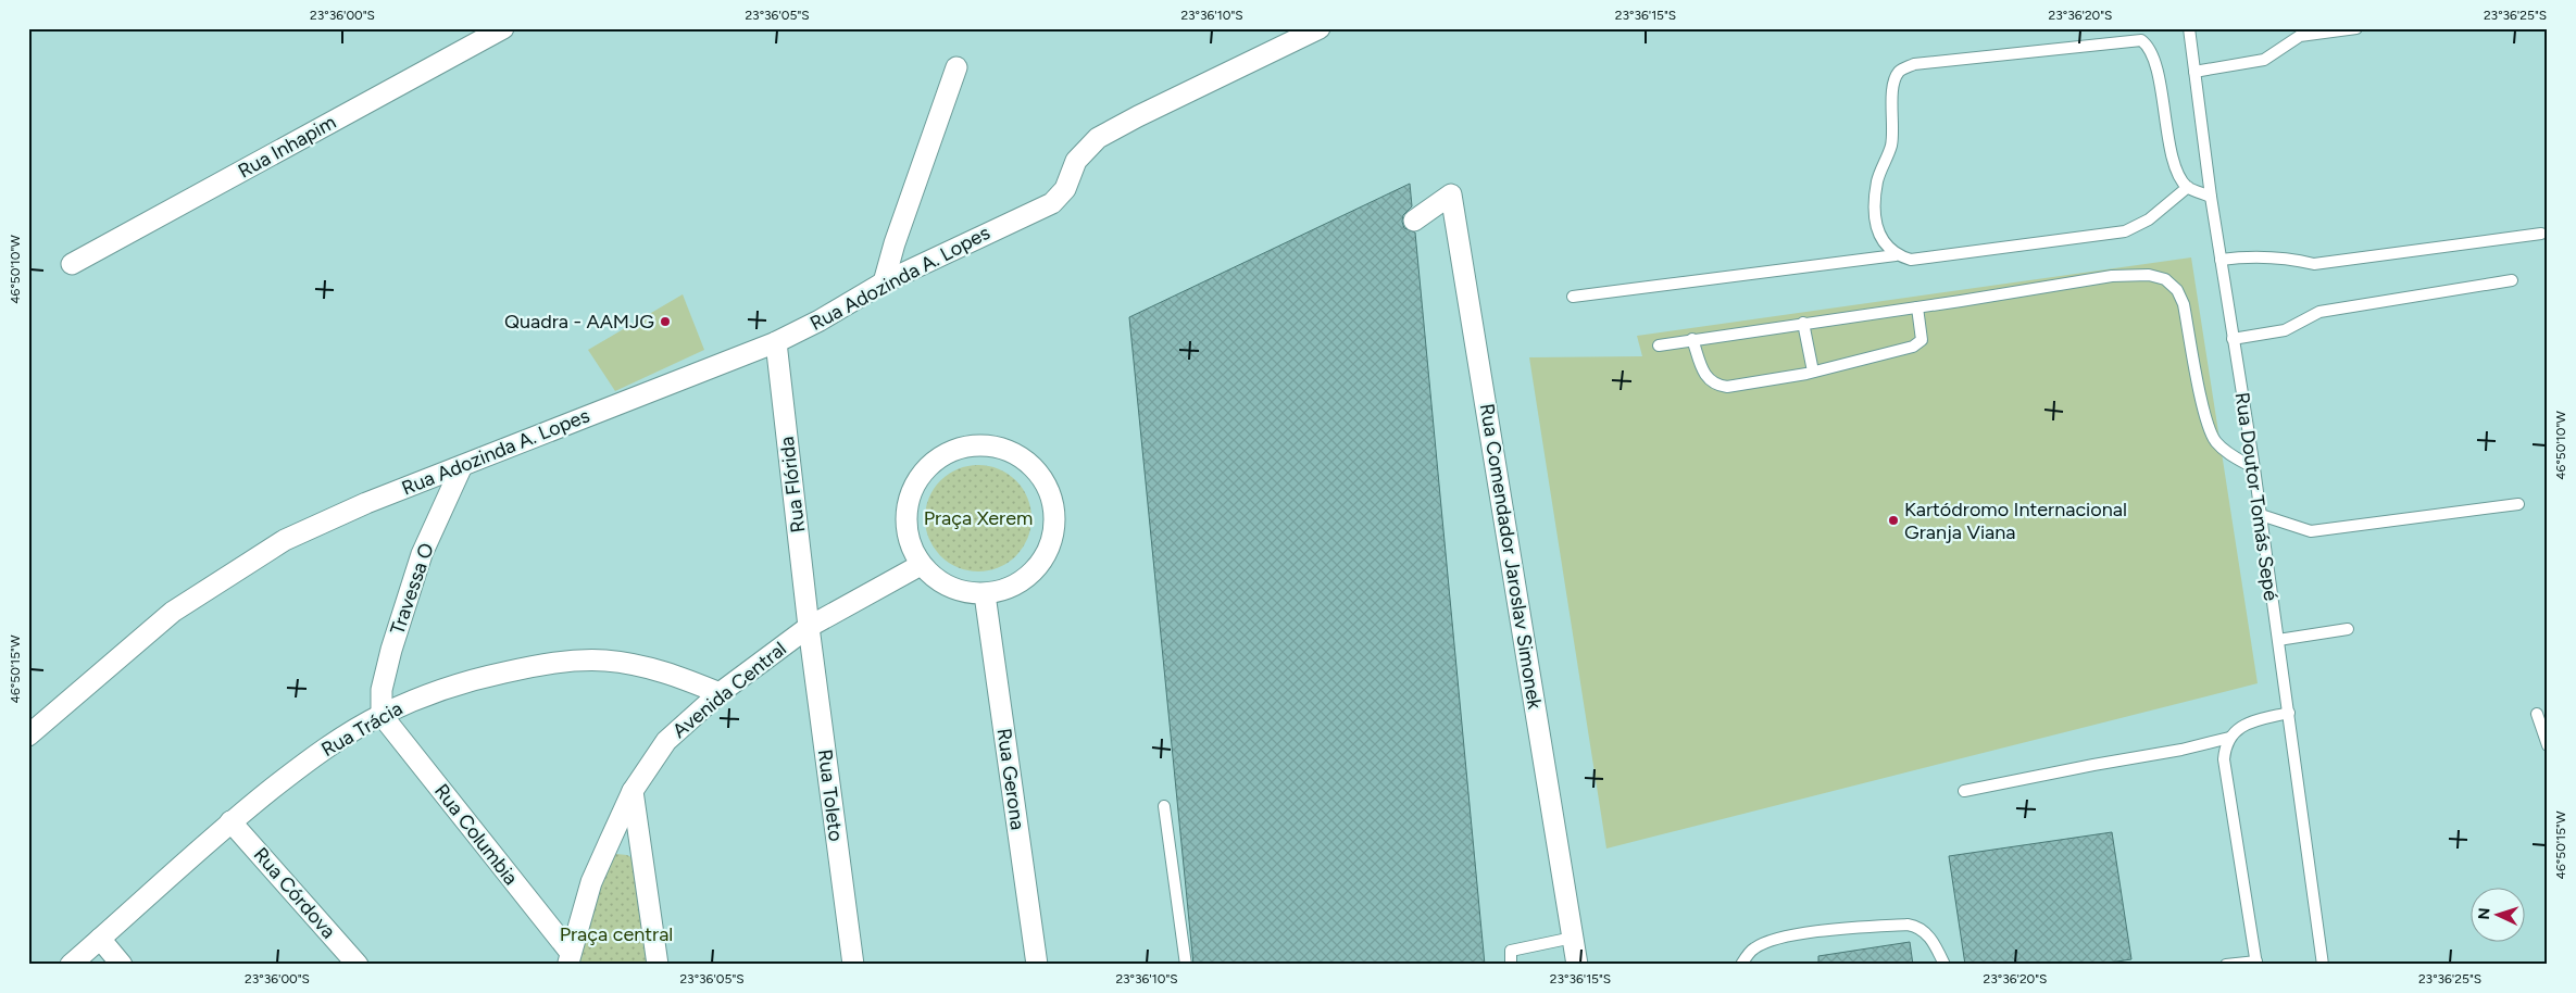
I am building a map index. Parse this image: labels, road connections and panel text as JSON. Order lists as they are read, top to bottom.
{
  "streets": {
    "street": [
      "Rua Inhapim",
      "Rua Adozinda A. Lopes",
      "Rua Flórida",
      "Rua Comendador Jaroslav Simonek",
      "Travessa O",
      "Avenida Central",
      "Rua Trácia",
      "Rua Gerona",
      "Rua Toleto",
      "Rua Columbia",
      "Rua Córdova"
    ],
    "lane": ["Rua Doutor Tomás Sepé"]
  },
  "crossings": [
    ["Rua Adozinda A. Lopes", "Rua Flórida"],
    ["Rua Adozinda A. Lopes", "Travessa O"],
    ["Rua Flórida", "Avenida Central"],
    ["Rua Flórida", "Rua Toleto"],
    ["Travessa O", "Rua Trácia"],
    ["Travessa O", "Rua Columbia"],
    ["Avenida Central", "Rua Trácia"],
    ["Avenida Central", "Rua Gerona"],
    ["Avenida Central", "Rua Toleto"],
    ["Avenida Central", "Rua Columbia"],
    ["Rua Trácia", "Rua Columbia"],
    ["Rua Trácia", "Rua Córdova"]
  ],
  "parks": ["Praça Xerem", "Praça central"],
  "places": ["Quadra - AAMJG", "Kartódromo Internacional Granja Viana"],
  "north": "left",
  "coordinates": [
    "23°36'00\"S",
    "23°36'05\"S",
    "23°36'10\"S",
    "23°36'15\"S",
    "23°36'20\"S",
    "23°36'25\"S",
    "46°50'10\"W",
    "46°50'15\"W"
  ]
}
